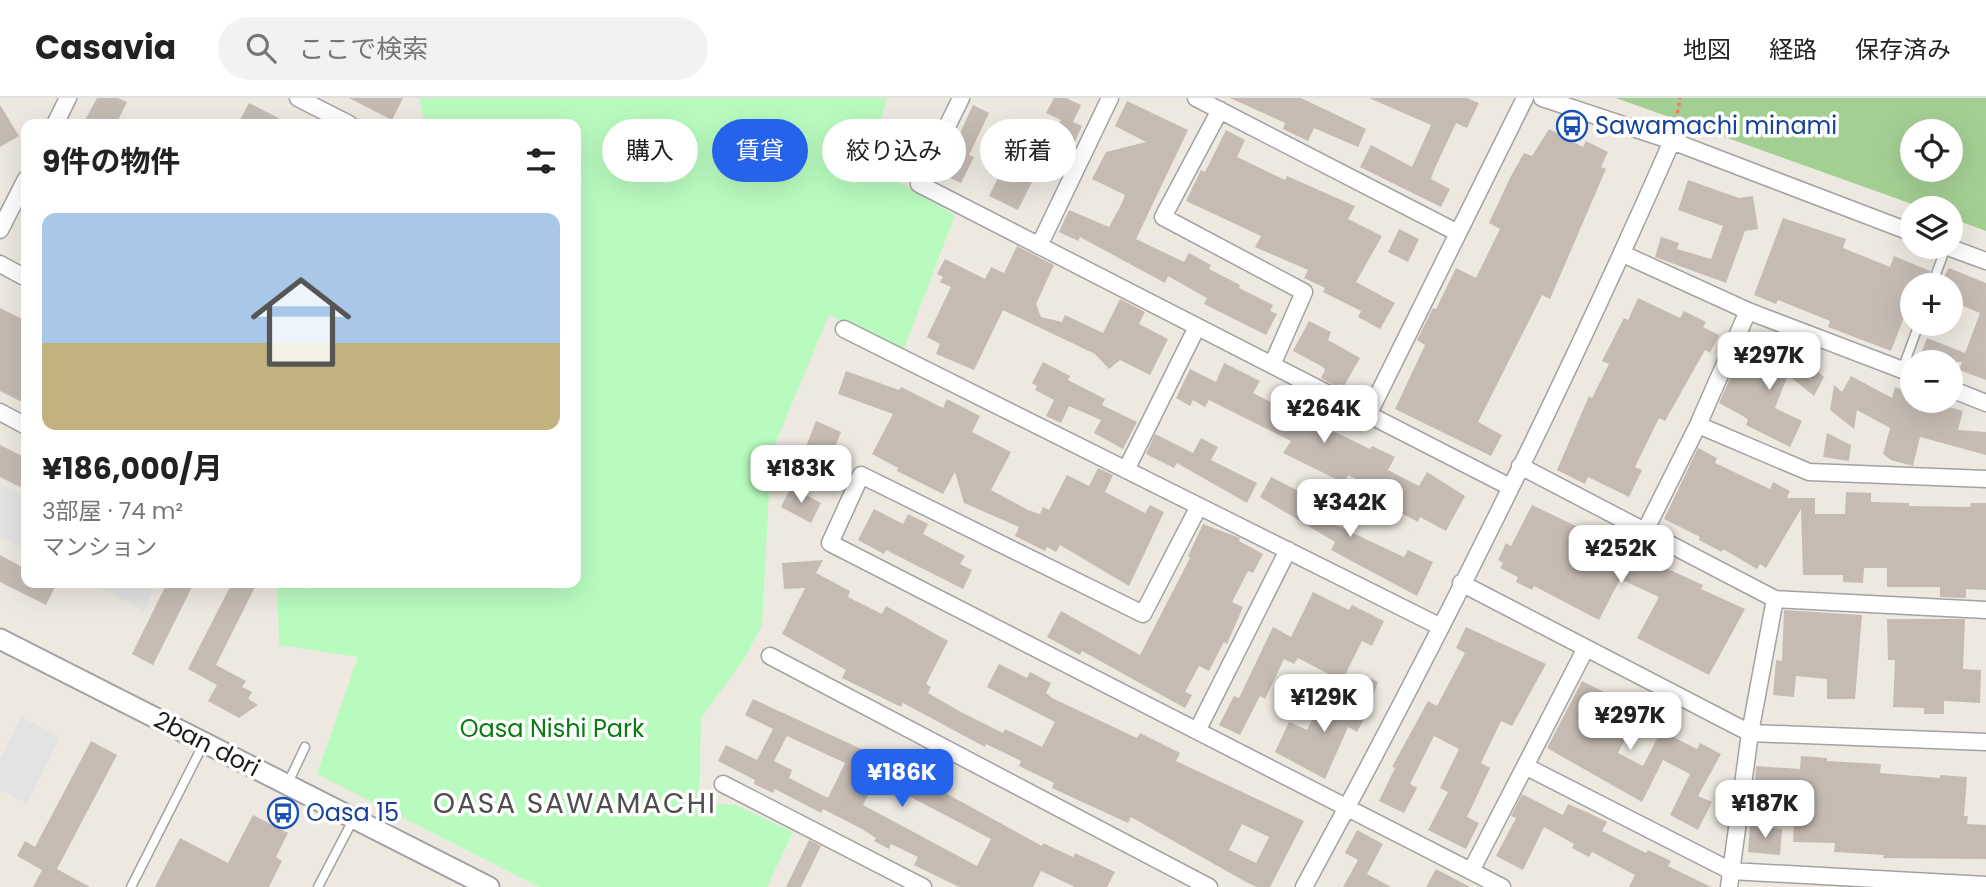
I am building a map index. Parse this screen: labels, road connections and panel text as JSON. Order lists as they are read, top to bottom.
{
  "streets": {
    "street": ["2ban dori"]
  },
  "districts": ["OASA SAWAMACHI"],
  "parks": ["Oasa Nishi Park"],
  "places": {
    "bus stop": ["Sawamachi minami", "Oasa 15"]
  },
  "page": {
    "header": "Casavia",
    "search": "ここで検索",
    "nav": ["地図", "経路", "保存済み"],
    "map_buttons": ["+", "−"],
    "chip": [
      "購入",
      "賃貸",
      "絞り込み",
      "新着"
    ],
    "heading": "9件の物件",
    "list": [
      {
        "name": "¥186,000/月",
        "note": "3部屋 · 74 m² · マンション"
      }
    ],
    "price": [
      "¥297K",
      "¥264K",
      "¥183K",
      "¥342K",
      "¥252K",
      "¥129K",
      "¥297K",
      "¥186K",
      "¥187K"
    ]
  }
}
